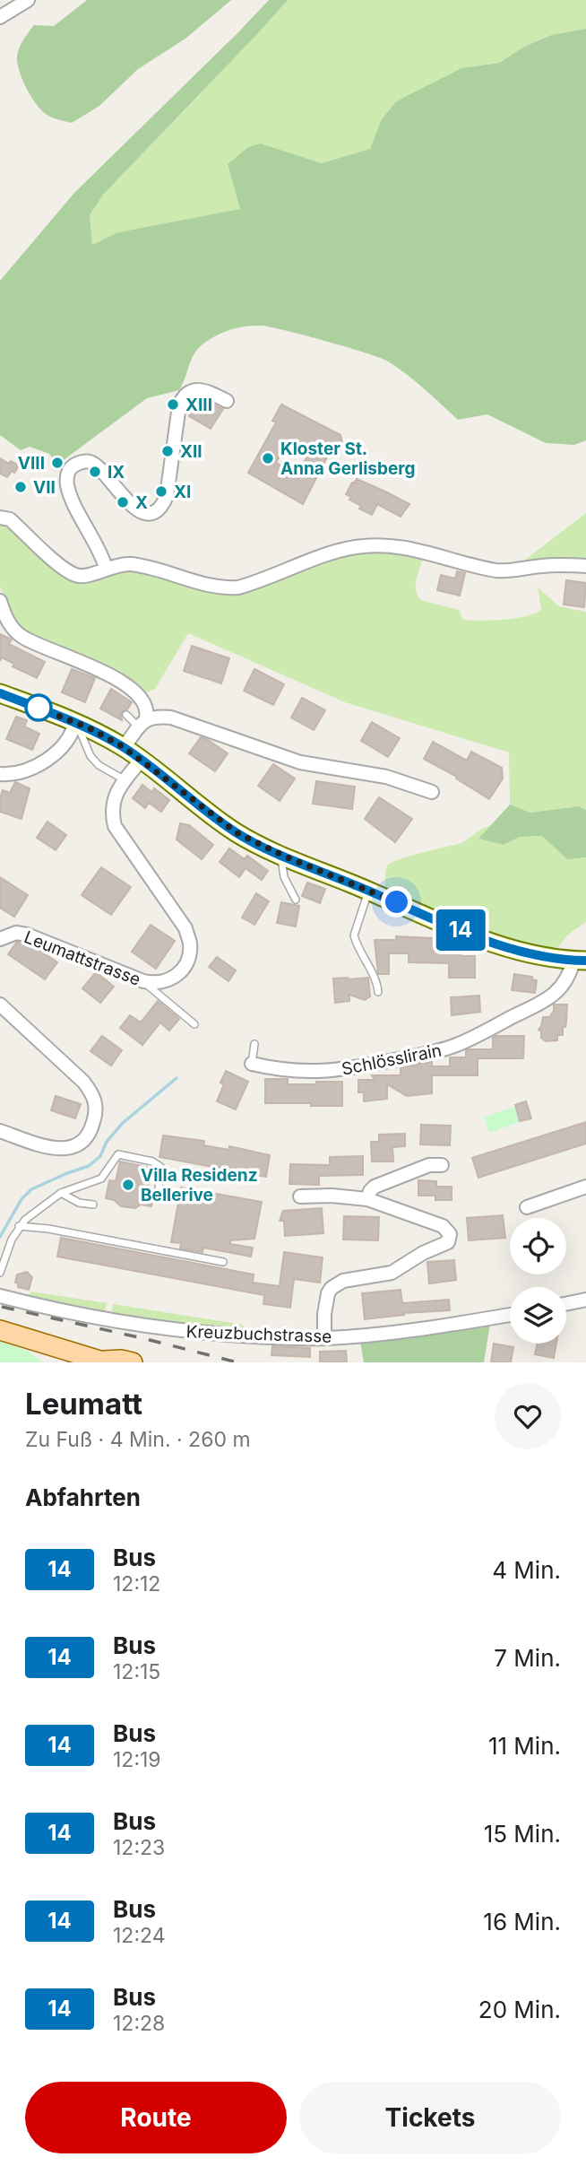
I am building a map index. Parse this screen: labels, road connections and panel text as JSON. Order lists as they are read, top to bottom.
{
  "streets": {
    "street": ["Leumattstrasse", "Schlösslirain", "Kreuzbuchstrasse"]
  },
  "places": [
    "XIII",
    "XII",
    "Kloster St. Anna Gerlisberg",
    "VIII",
    "IX",
    "VII",
    "XI",
    "X",
    "Villa Residenz Bellerive"
  ],
  "lines": ["bus line 14"],
  "page": {
    "on_map": "14",
    "heading": [
      ["Leumatt", "Zu Fuß · 4 Min. · 260 m"],
      "Abfahrten"
    ],
    "list": [
      {
        "mark": "14",
        "name": "Bus",
        "note": "12:12",
        "value": "4 Min."
      },
      {
        "mark": "14",
        "name": "Bus",
        "note": "12:15",
        "value": "7 Min."
      },
      {
        "mark": "14",
        "name": "Bus",
        "note": "12:19",
        "value": "11 Min."
      },
      {
        "mark": "14",
        "name": "Bus",
        "note": "12:23",
        "value": "15 Min."
      },
      {
        "mark": "14",
        "name": "Bus",
        "note": "12:24",
        "value": "16 Min."
      },
      {
        "mark": "14",
        "name": "Bus",
        "note": "12:28",
        "value": "20 Min."
      }
    ],
    "buttons": ["Route", "Tickets"]
  }
}
